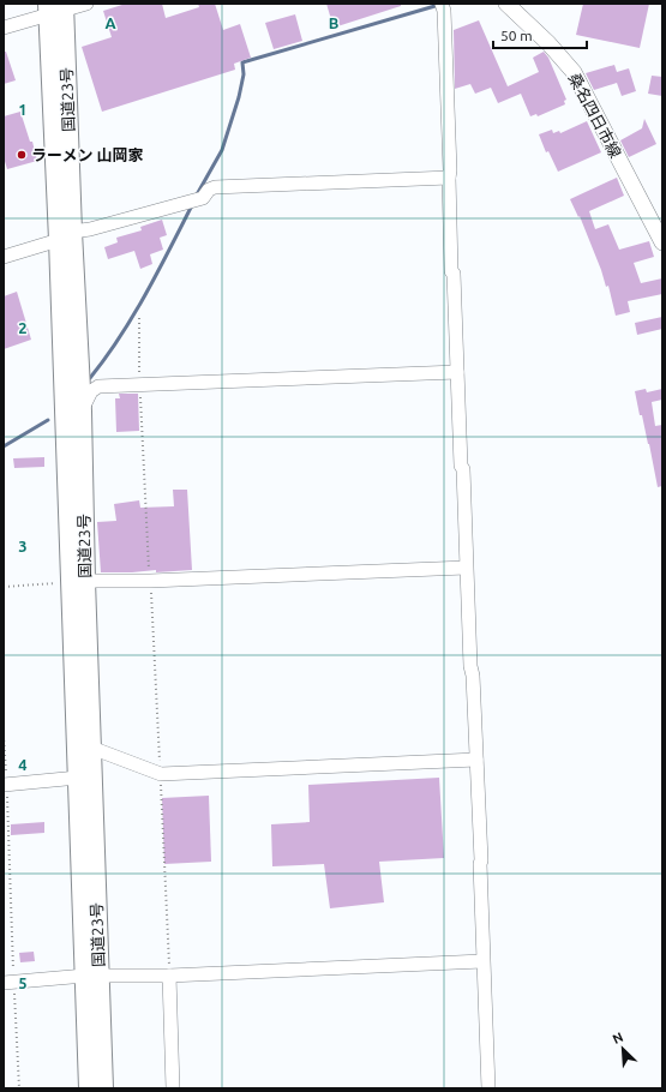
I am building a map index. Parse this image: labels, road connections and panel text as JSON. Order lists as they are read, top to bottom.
{
  "streets": {
    "highway": ["国道23号"],
    "main road": ["桑名四日市線"]
  },
  "places": ["ラーメン 山岡家"],
  "scale_bar": "50 m",
  "north": "top left",
  "grid": {
    "columns": ["A", "B"],
    "rows": [
      "1",
      "2",
      "3",
      "4",
      "5"
    ]
  }
}
